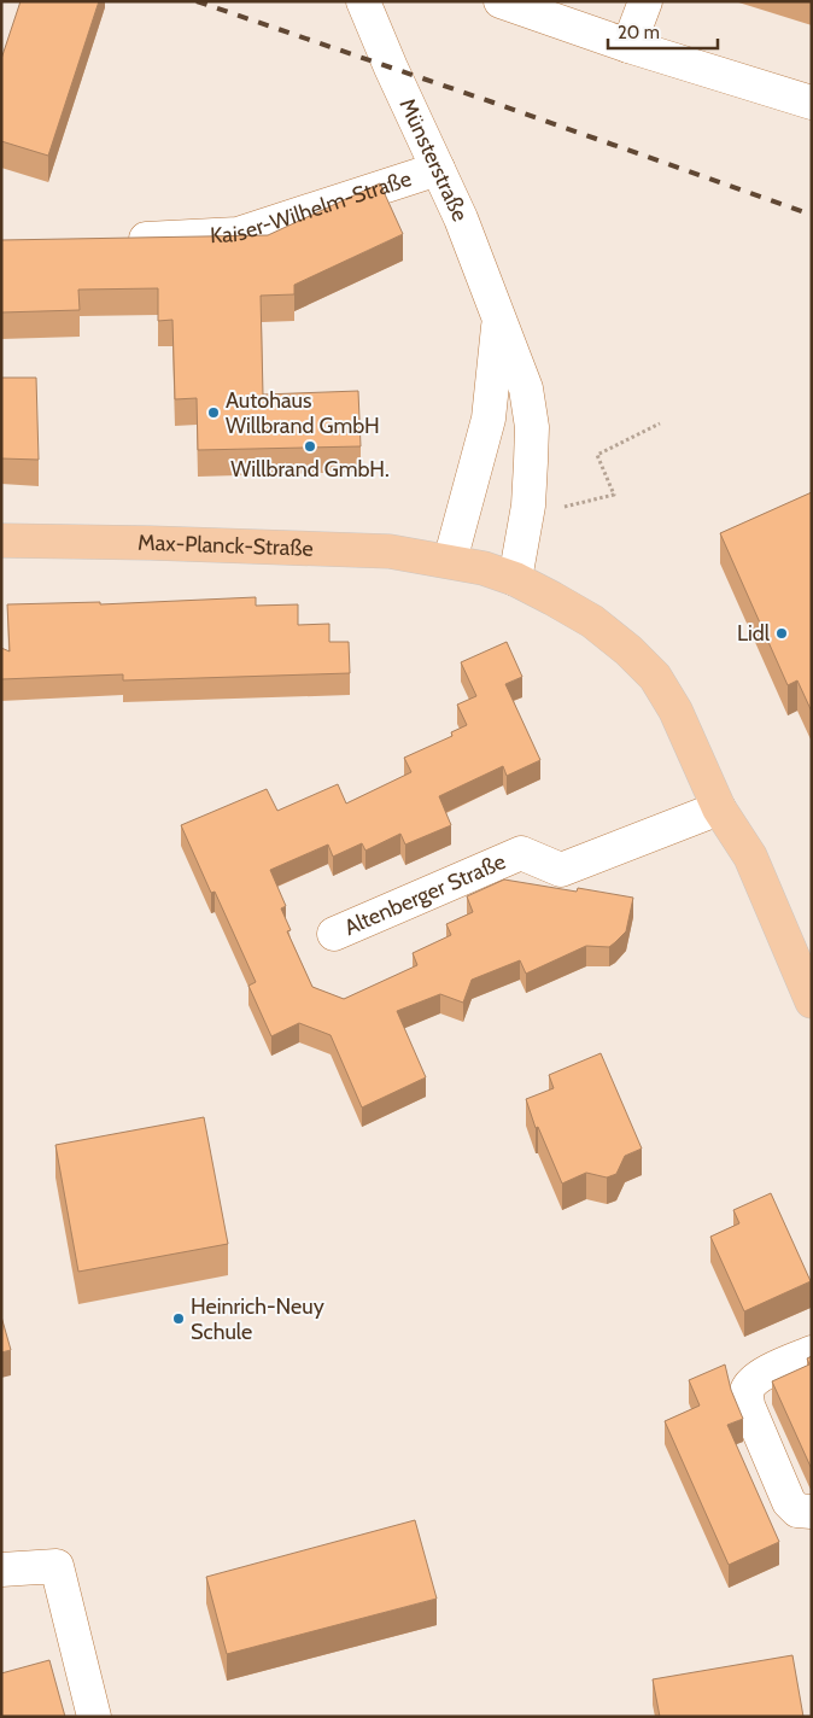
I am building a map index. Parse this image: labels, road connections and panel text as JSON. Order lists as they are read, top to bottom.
{
  "streets": {
    "main road": ["Max-Planck-Straße"],
    "street": ["Münsterstraße", "Kaiser-Wilhelm-Straße", "Altenberger Straße"]
  },
  "crossings": [
    ["Münsterstraße", "Kaiser-Wilhelm-Straße"],
    ["Münsterstraße", "Max-Planck-Straße"]
  ],
  "places": [
    "Autohaus Willbrand GmbH",
    "Willbrand GmbH.",
    "Lidl",
    "Heinrich-Neuy Schule"
  ],
  "scale_bar": "20 m"
}
